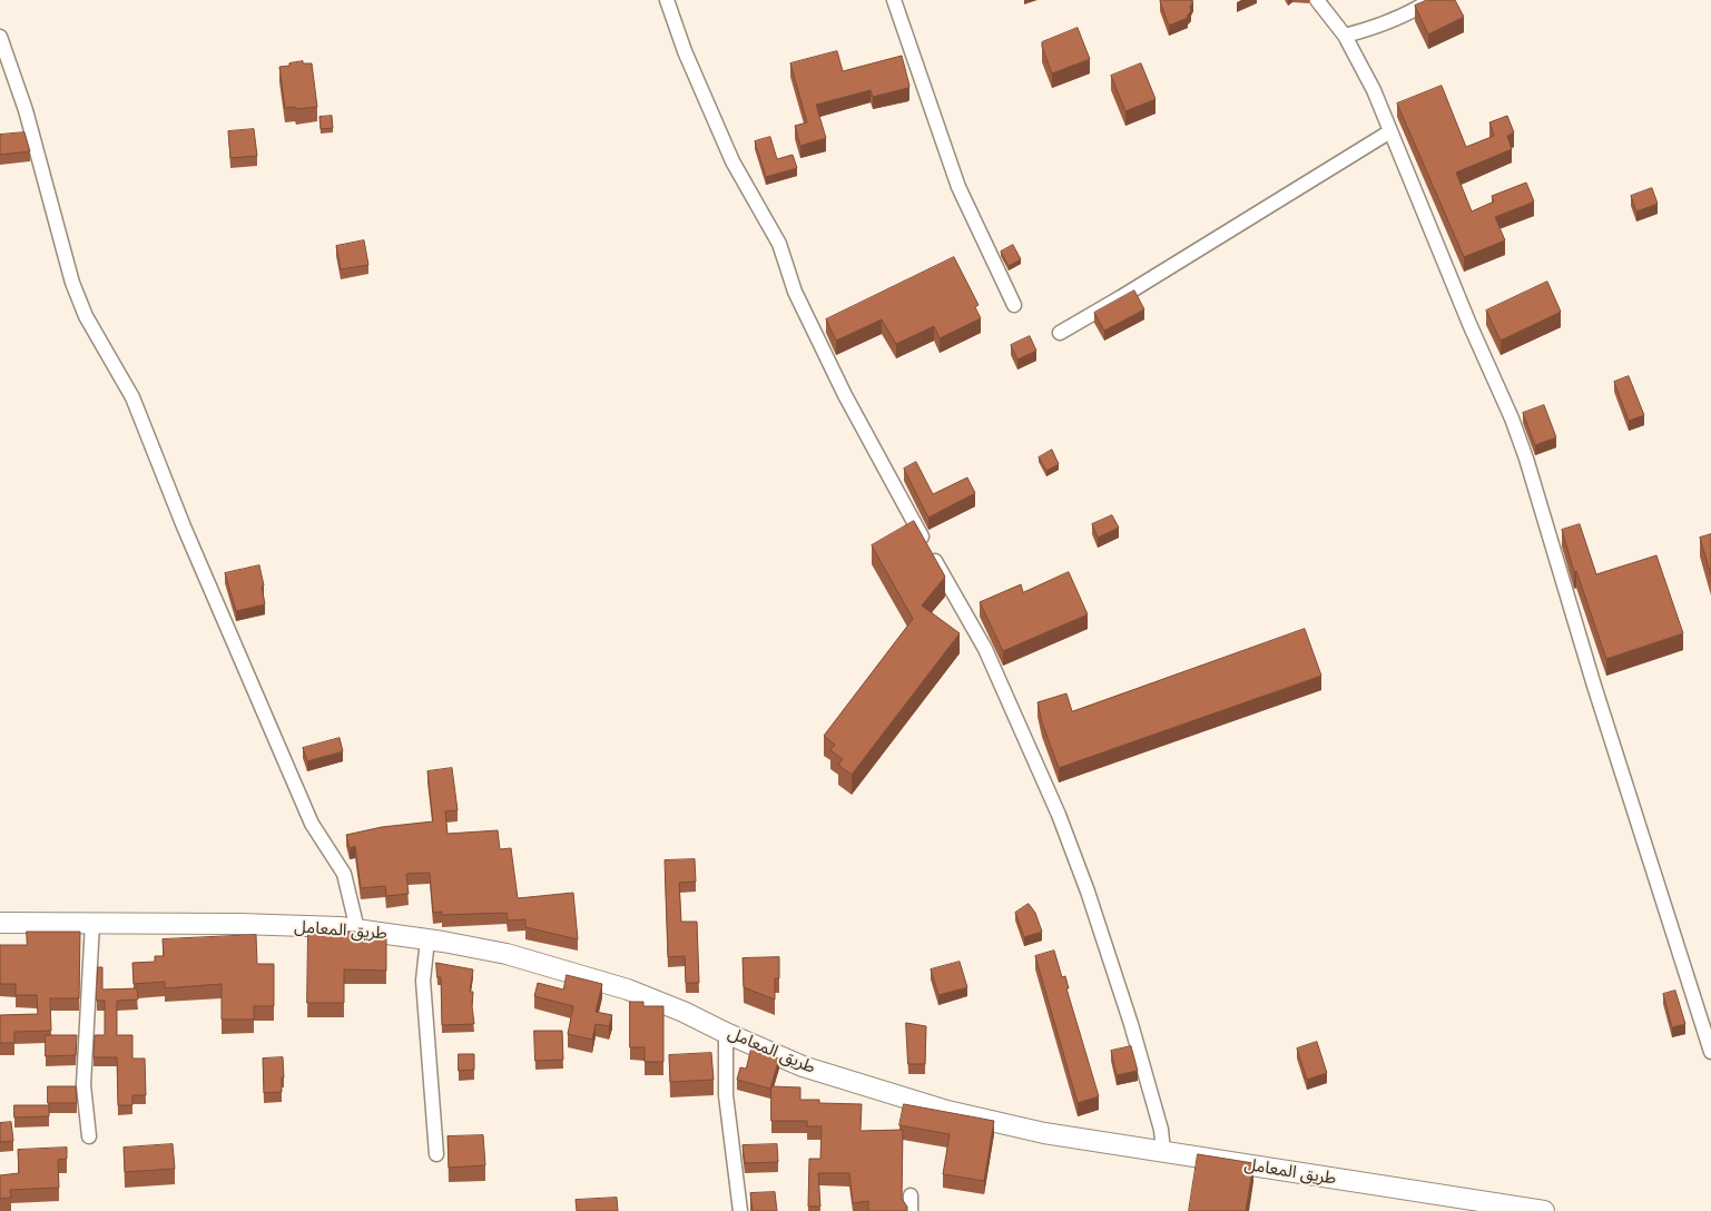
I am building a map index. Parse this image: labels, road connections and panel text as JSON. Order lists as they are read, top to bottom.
{
  "streets": {
    "main road": ["طريق المعامل"]
  }
}
